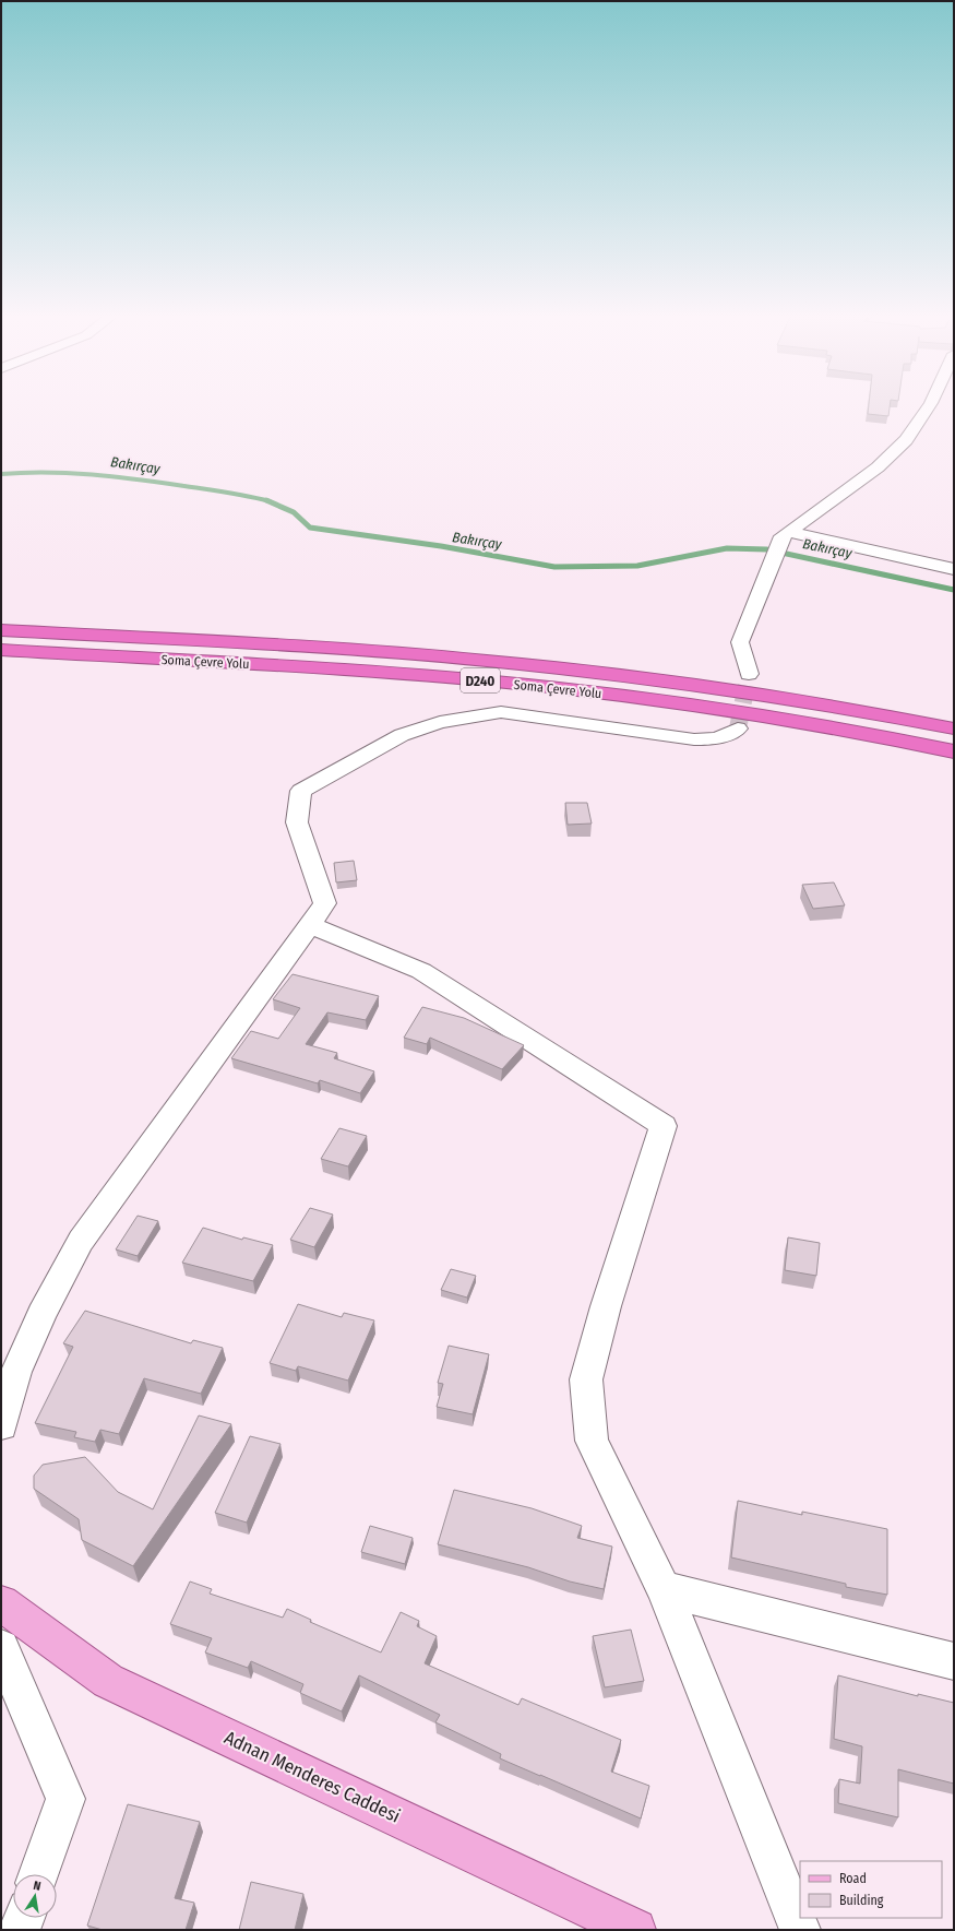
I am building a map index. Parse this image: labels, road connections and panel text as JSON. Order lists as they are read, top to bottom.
{
  "streets": {
    "highway": ["Soma Çevre Yolu", "D240"],
    "main road": ["Adnan Menderes Caddesi"]
  },
  "water": ["Bakırçay"],
  "legend": ["Road", "Building"],
  "north": "top"
}
